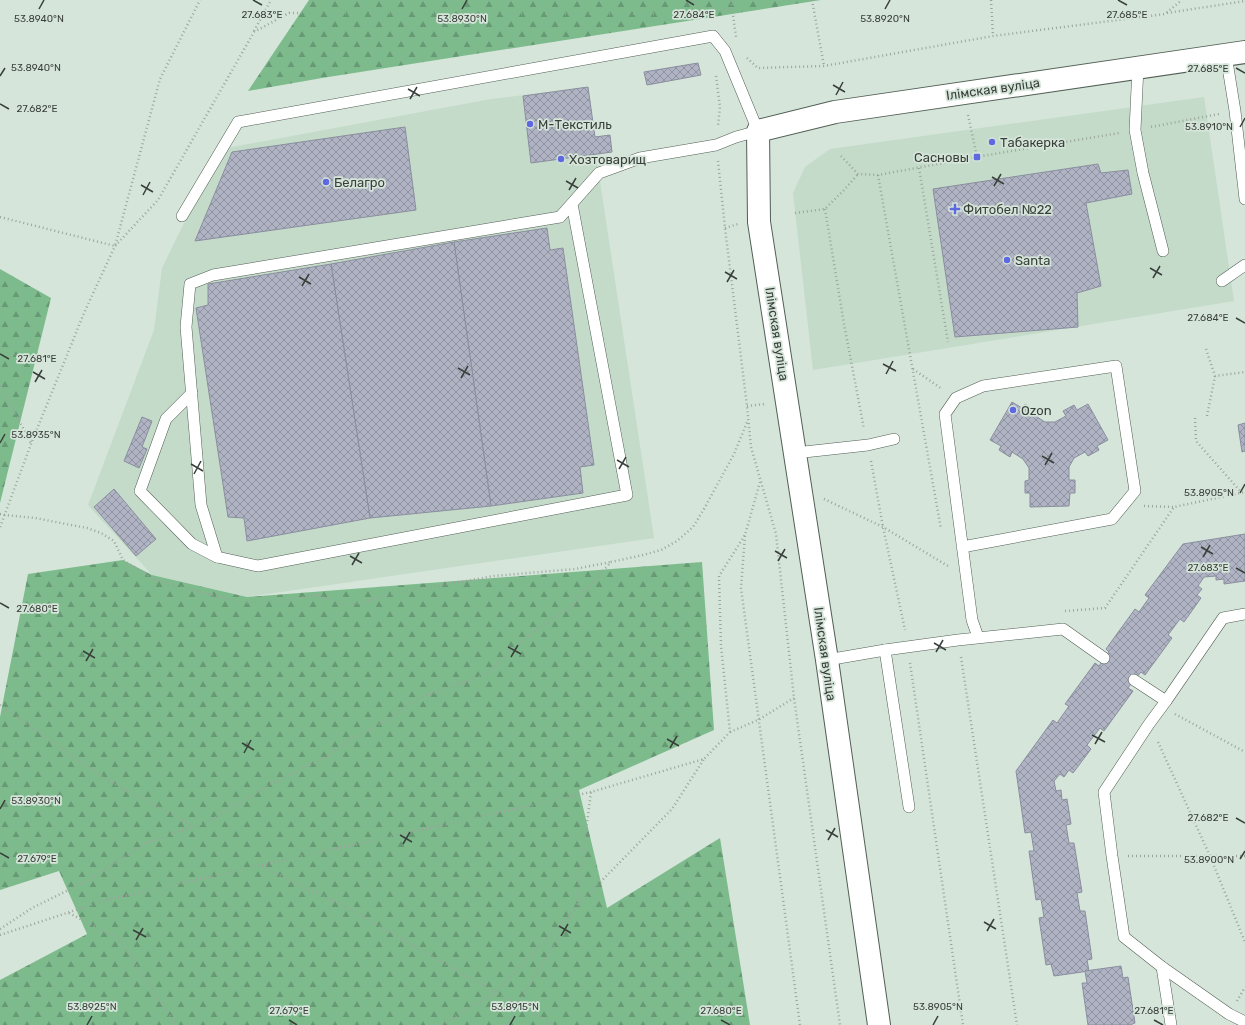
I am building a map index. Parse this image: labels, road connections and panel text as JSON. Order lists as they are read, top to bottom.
{
  "streets": {
    "street": ["Ілімская вуліца"]
  },
  "places": {
    "other": [
      "М-Текстиль",
      "Табакерка",
      "Хозтоварищ",
      "Белагро",
      "Santa",
      "Ozon"
    ],
    "transit": ["Сасновы"],
    "health": ["Фитобел №22"]
  },
  "coordinates": [
    "27.683°E",
    "27.684°E",
    "27.685°E",
    "53.8940°N",
    "53.8930°N",
    "53.8920°N",
    "27.682°E",
    "53.8910°N",
    "27.681°E",
    "53.8935°N",
    "53.8905°N",
    "27.680°E",
    "27.679°E",
    "53.8900°N",
    "53.8925°N",
    "53.8915°N"
  ]
}
